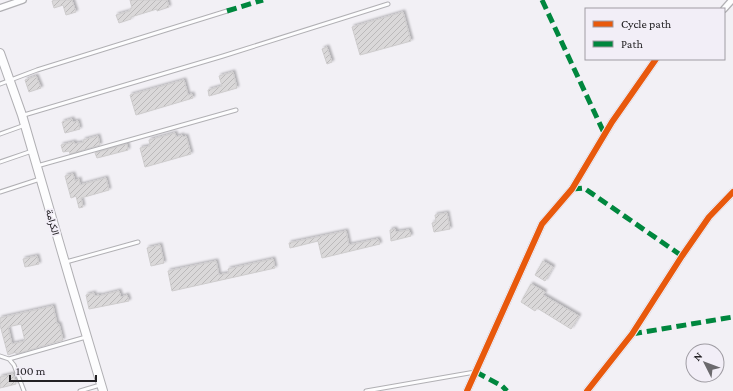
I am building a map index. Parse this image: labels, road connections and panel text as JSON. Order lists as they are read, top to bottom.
{
  "streets": {
    "main road": ["الكرامة"]
  },
  "legend": ["Cycle path", "Path"],
  "scale_bar": "100 m",
  "north": "top left"
}
